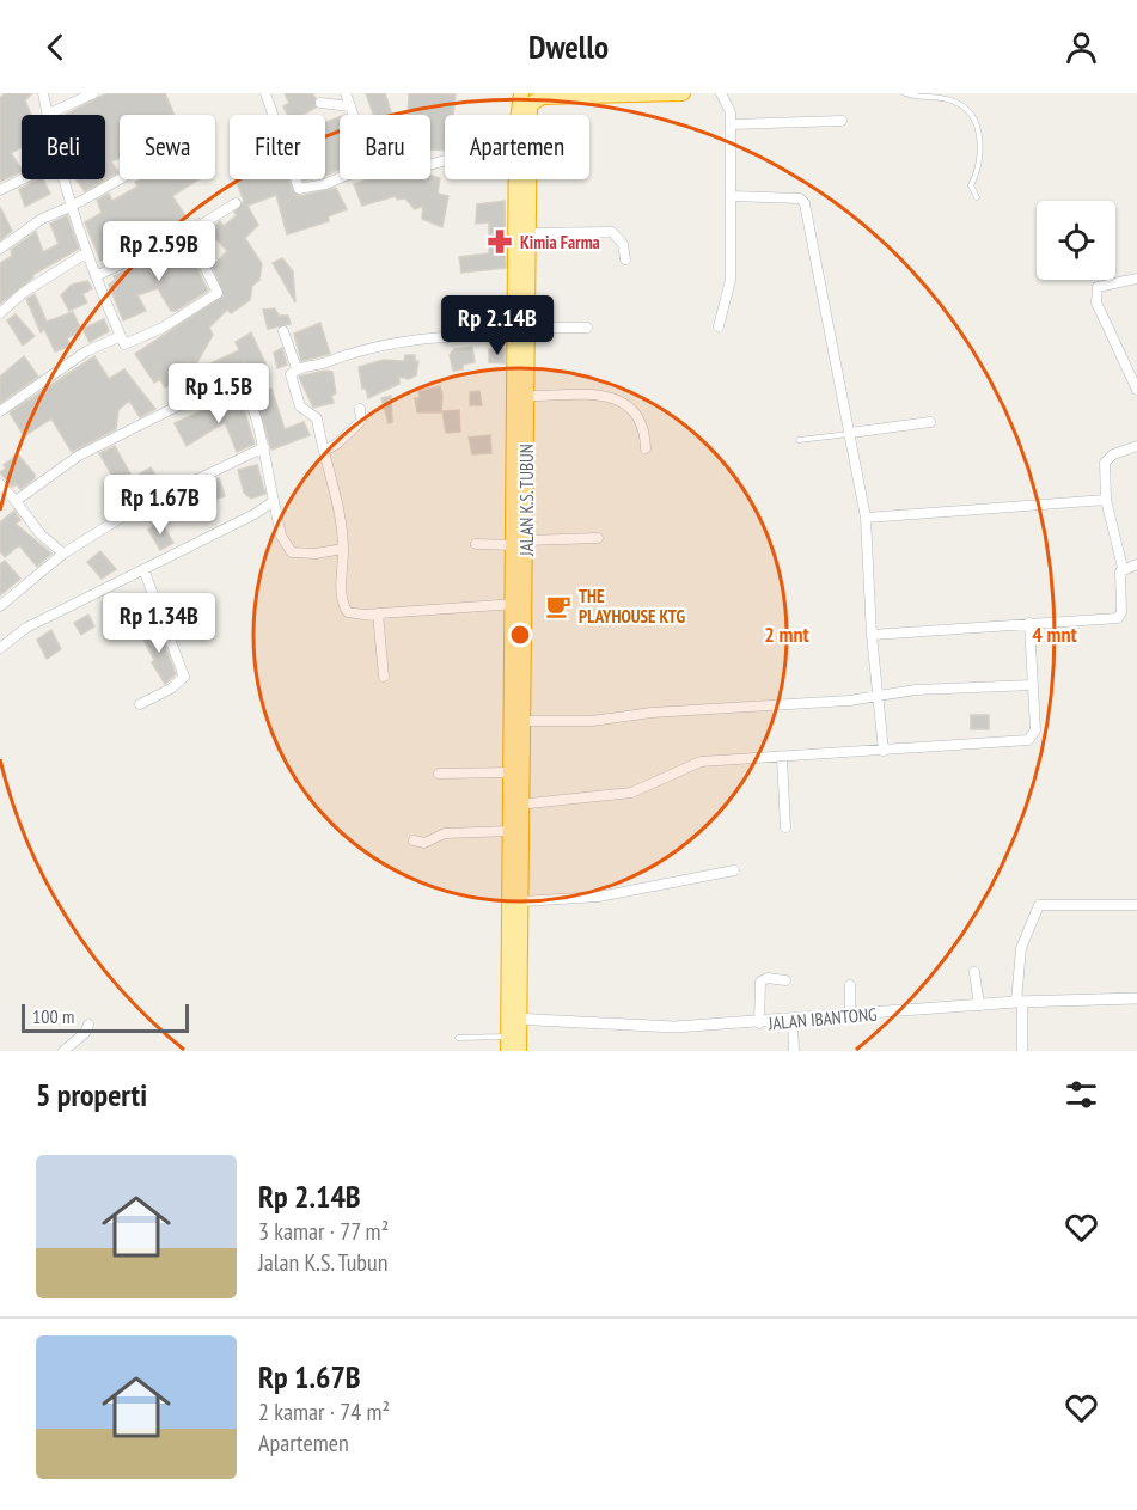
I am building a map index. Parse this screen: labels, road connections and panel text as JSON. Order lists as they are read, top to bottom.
{
  "streets": {
    "highway": ["JALAN K.S. TUBUN"],
    "street": ["JALAN IBANTONG"]
  },
  "crossings": [
    ["JALAN K.S. TUBUN", "JALAN IBANTONG"]
  ],
  "places": {
    "pharmacy": ["Kimia Farma"],
    "cafe": ["THE PLAYHOUSE KTG"]
  },
  "scale_bar": "100 m",
  "page": {
    "header": "Dwello",
    "chip": [
      "Beli",
      "Sewa",
      "Filter",
      "Baru",
      "Apartemen"
    ],
    "price": [
      "Rp 2.59B",
      "Rp 2.14B",
      "Rp 1.5B",
      "Rp 1.67B",
      "Rp 1.34B"
    ],
    "scale": "100 m",
    "heading": "5 properti",
    "list": [
      {
        "name": "Rp 2.14B",
        "note": "3 kamar · 77 m² · Jalan K.S. Tubun"
      },
      {
        "name": "Rp 1.67B",
        "note": "2 kamar · 74 m² · Apartemen"
      }
    ]
  },
  "rings": ["2 mnt", "4 mnt"]
}
